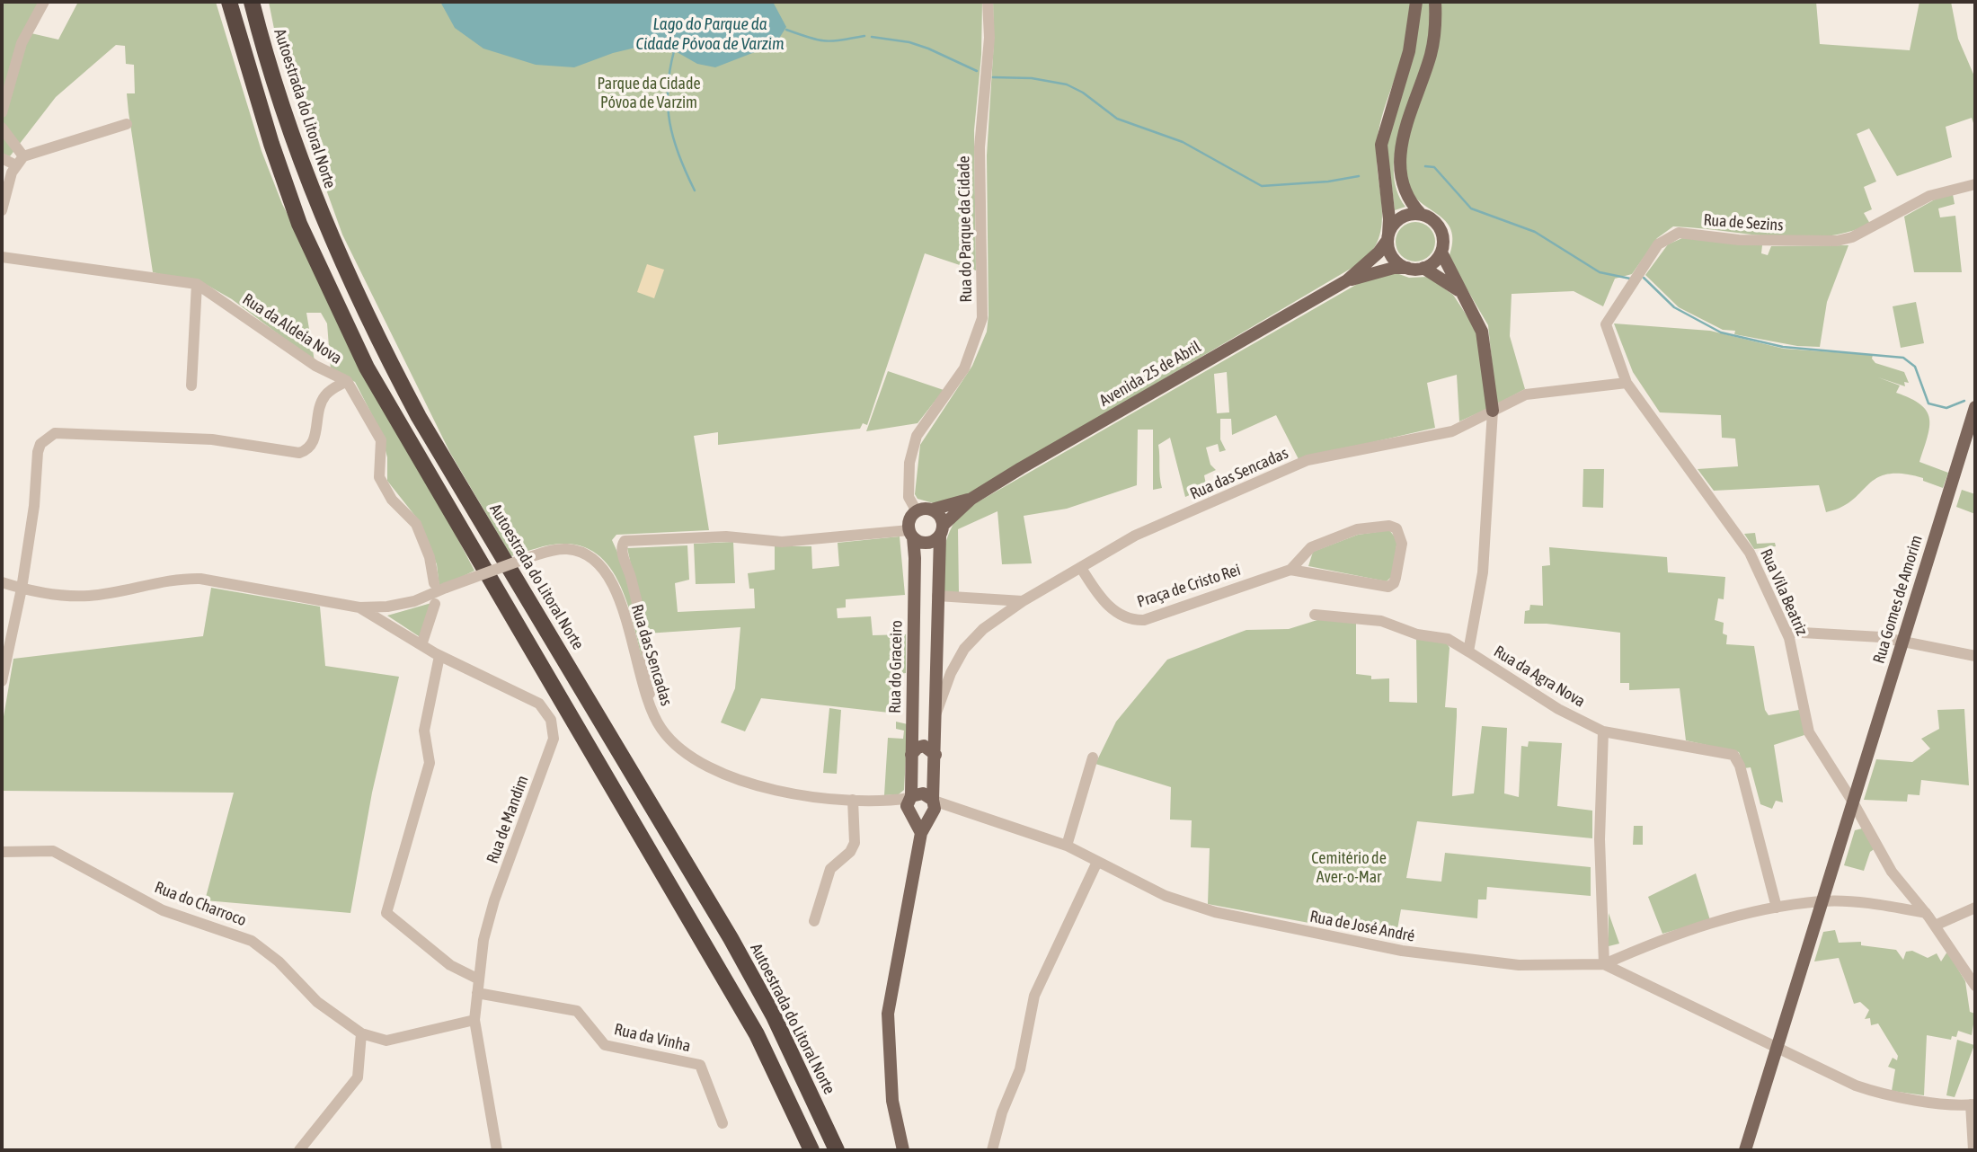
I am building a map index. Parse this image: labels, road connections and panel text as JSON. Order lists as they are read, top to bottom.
{
  "streets": {
    "highway": ["Autoestrada do Litoral Norte"],
    "main road": ["Avenida 25 de Abril", "Rua Gomes de Amorim", "Rua do Graceiro"],
    "street": [
      "Rua de Sezins",
      "Rua do Parque da Cidade",
      "Rua da Aldeia Nova",
      "Rua das Sencadas",
      "Praça de Cristo Rei",
      "Rua Vila Beatriz",
      "Rua da Agra Nova",
      "Rua de Mandim",
      "Rua do Charroco",
      "Rua de José André",
      "Rua da Vinha"
    ]
  },
  "crossings": [
    ["Rua de Sezins", "Rua das Sencadas"],
    ["Rua de Sezins", "Rua Vila Beatriz"],
    ["Rua do Parque da Cidade", "Avenida 25 de Abril"],
    ["Rua do Parque da Cidade", "Rua do Graceiro"],
    ["Avenida 25 de Abril", "Rua do Graceiro"],
    ["Rua das Sencadas", "Praça de Cristo Rei"],
    ["Rua das Sencadas", "Rua Vila Beatriz"],
    ["Rua das Sencadas", "Rua do Graceiro"],
    ["Rua das Sencadas", "Rua da Agra Nova"],
    ["Rua das Sencadas", "Rua de Mandim"],
    ["Rua Vila Beatriz", "Rua Gomes de Amorim"],
    ["Rua Gomes de Amorim", "Rua de José André"],
    ["Rua de Mandim", "Rua do Charroco"],
    ["Rua de Mandim", "Rua da Vinha"]
  ],
  "water": ["Lago do Parque da Cidade Póvoa de Varzim"],
  "parks": ["Parque da Cidade Póvoa de Varzim", "Cemitério de Aver-o-Mar"]
}
